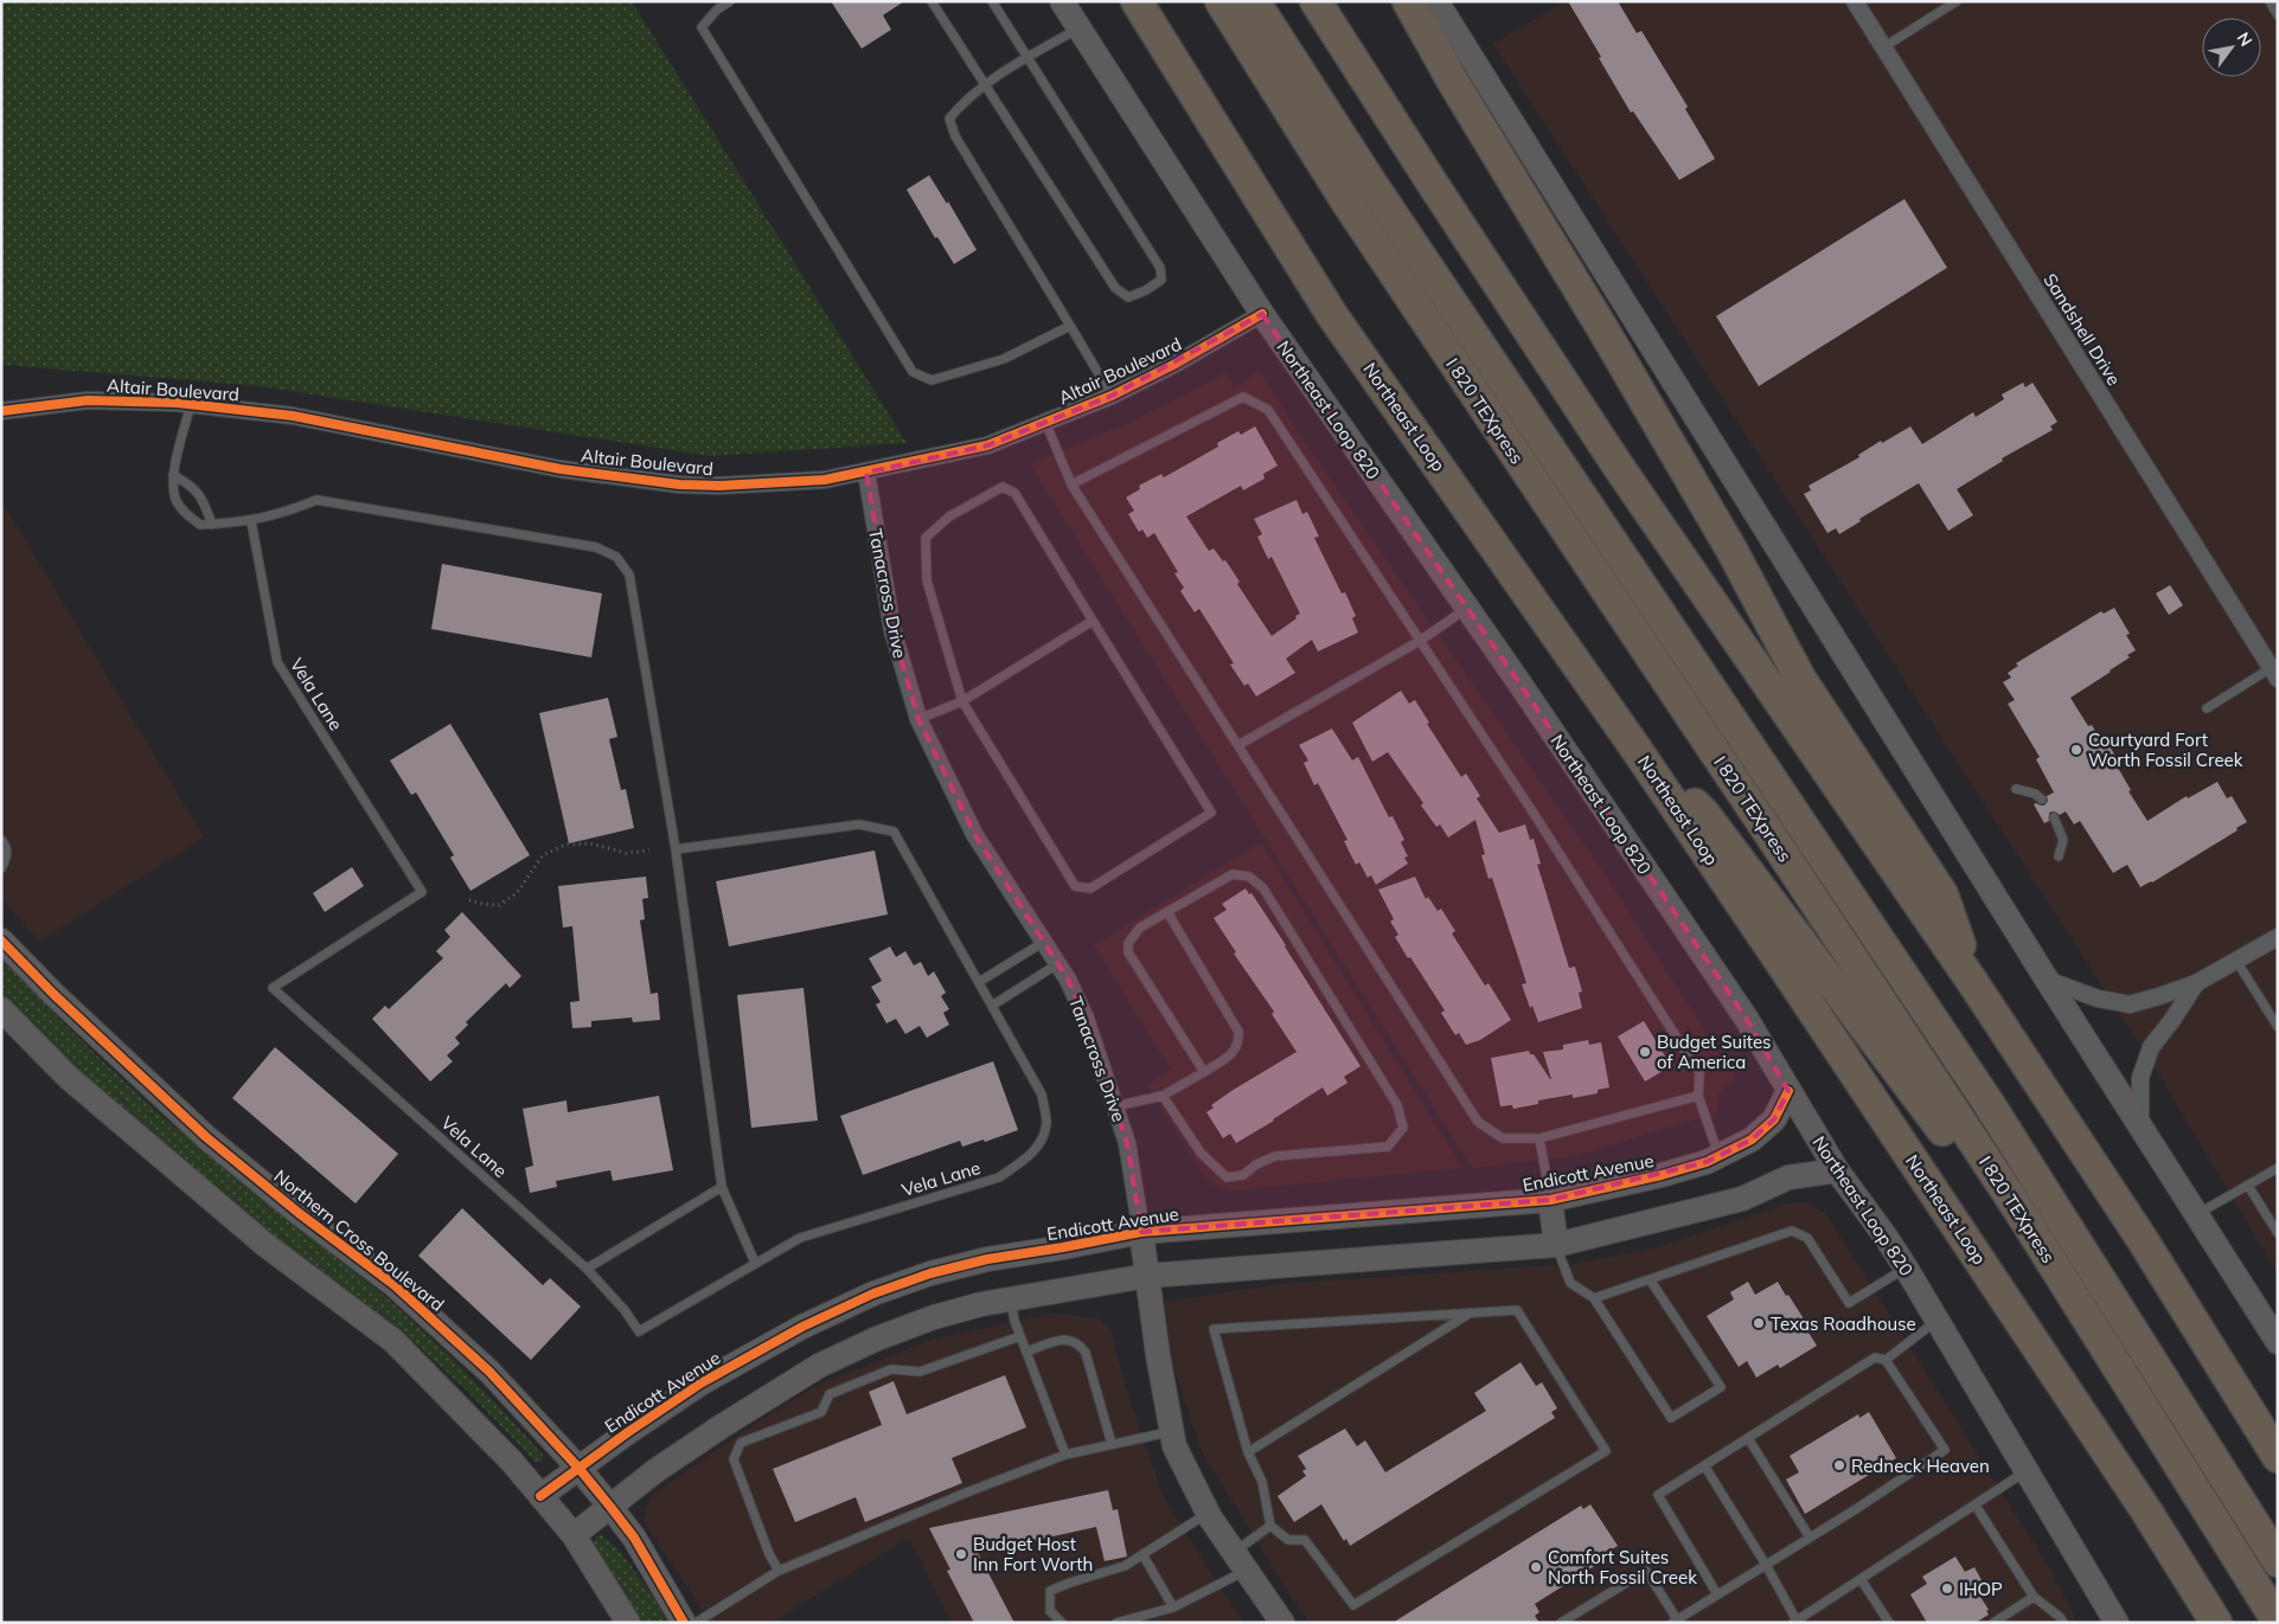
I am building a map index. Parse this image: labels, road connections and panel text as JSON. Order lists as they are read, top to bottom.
{
  "streets": {
    "highway": ["I 820 TEXpress", "Northeast Loop"],
    "street": [
      "Sandshell Drive",
      "Altair Boulevard",
      "Northeast Loop 820",
      "Tanacross Drive",
      "Endicott Avenue",
      "Northern Cross Boulevard"
    ],
    "lane": ["Vela Lane"]
  },
  "crossings": [
    ["Altair Boulevard", "Northeast Loop 820"],
    ["Altair Boulevard", "Tanacross Drive"],
    ["Northeast Loop 820", "Endicott Avenue"],
    ["Tanacross Drive", "Endicott Avenue"],
    ["Endicott Avenue", "Northern Cross Boulevard"]
  ],
  "places": [
    "Courtyard Fort Worth Fossil Creek",
    "Budget Suites of America",
    "Texas Roadhouse",
    "Redneck Heaven",
    "Budget Host Inn Fort Worth",
    "Comfort Suites North Fossil Creek",
    "IHOP"
  ],
  "north": "top right"
}
